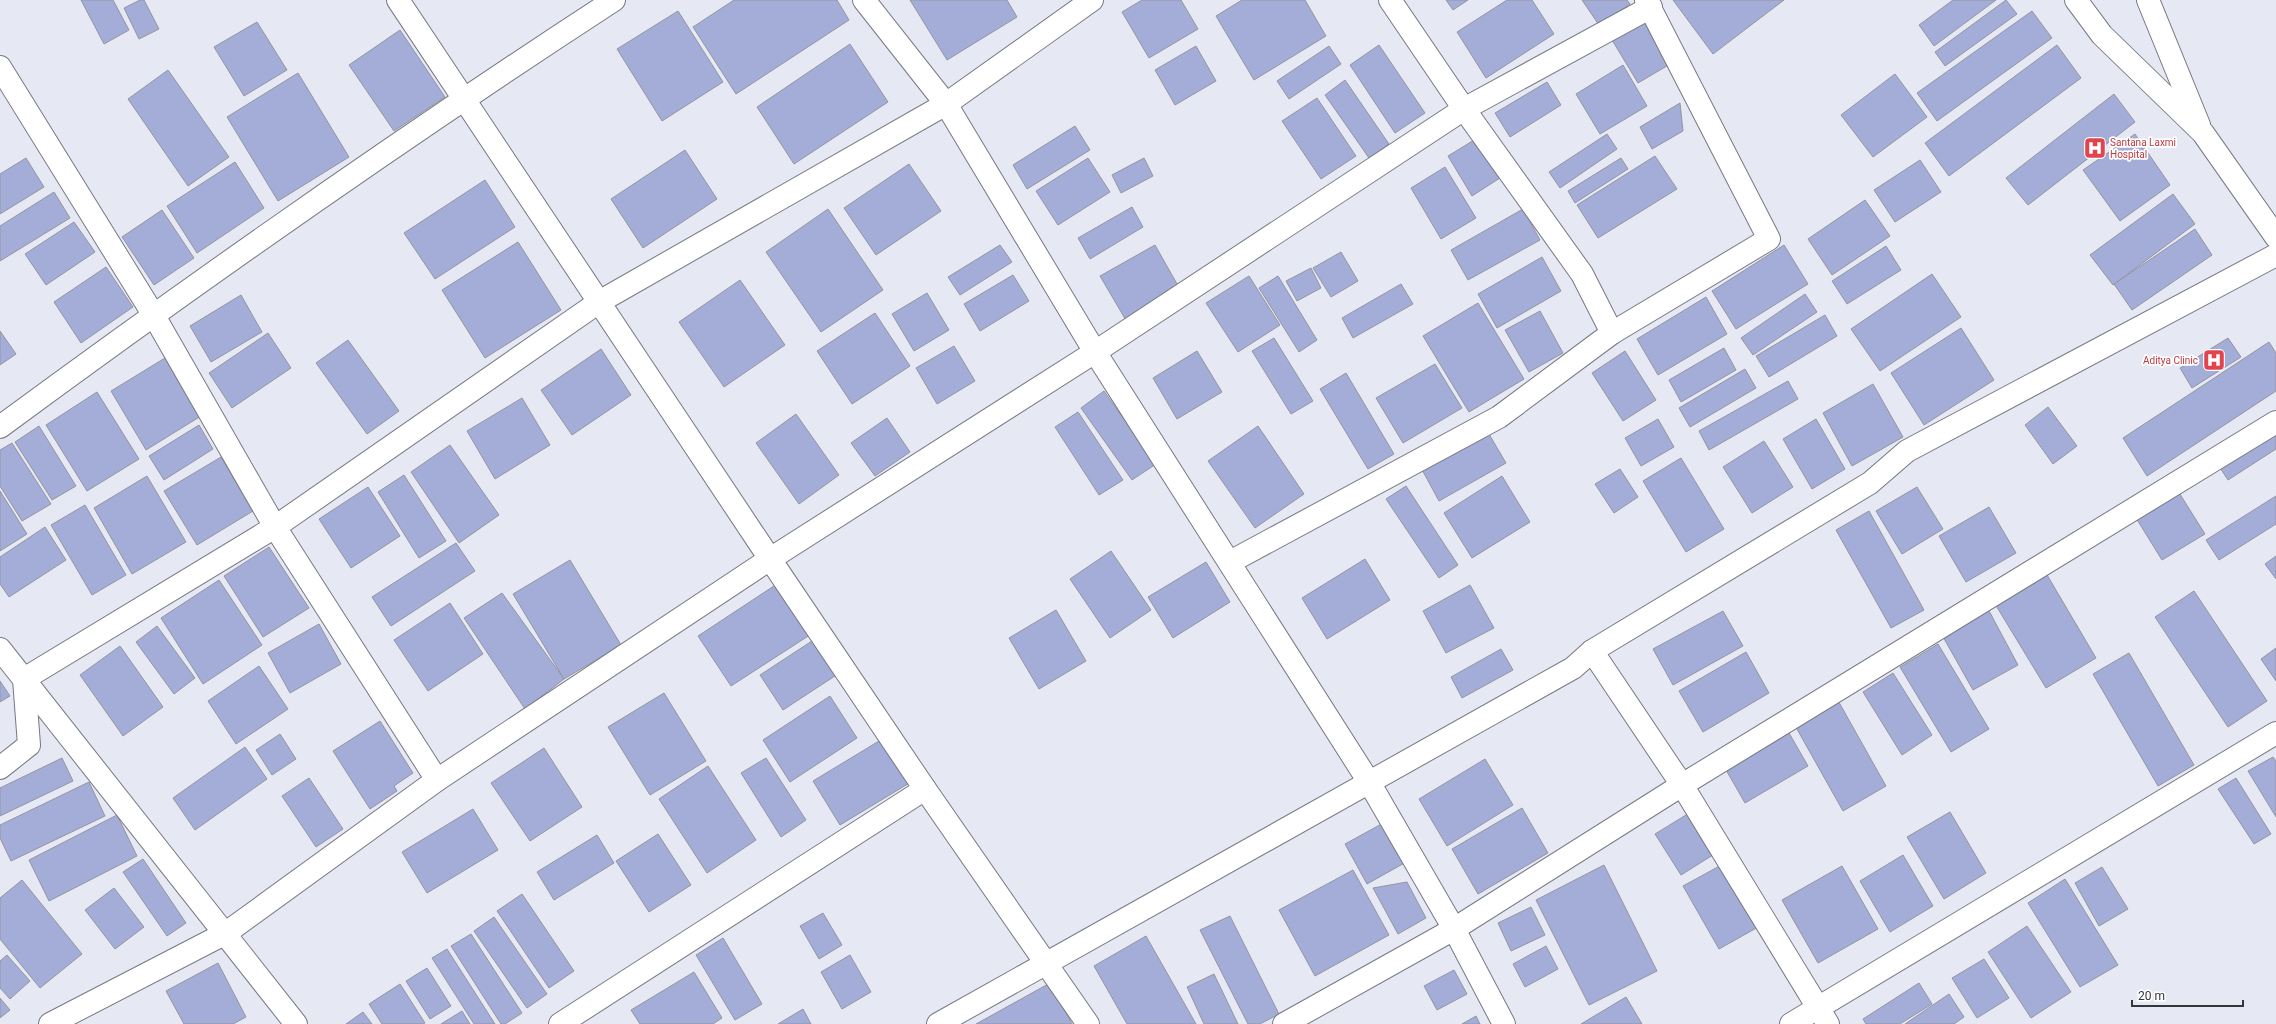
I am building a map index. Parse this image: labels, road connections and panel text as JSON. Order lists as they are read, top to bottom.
{
  "places": {
    "hospital": ["Santana Laxmi Hospital", "Aditya Clinic"]
  },
  "scale_bar": "20 m"
}
